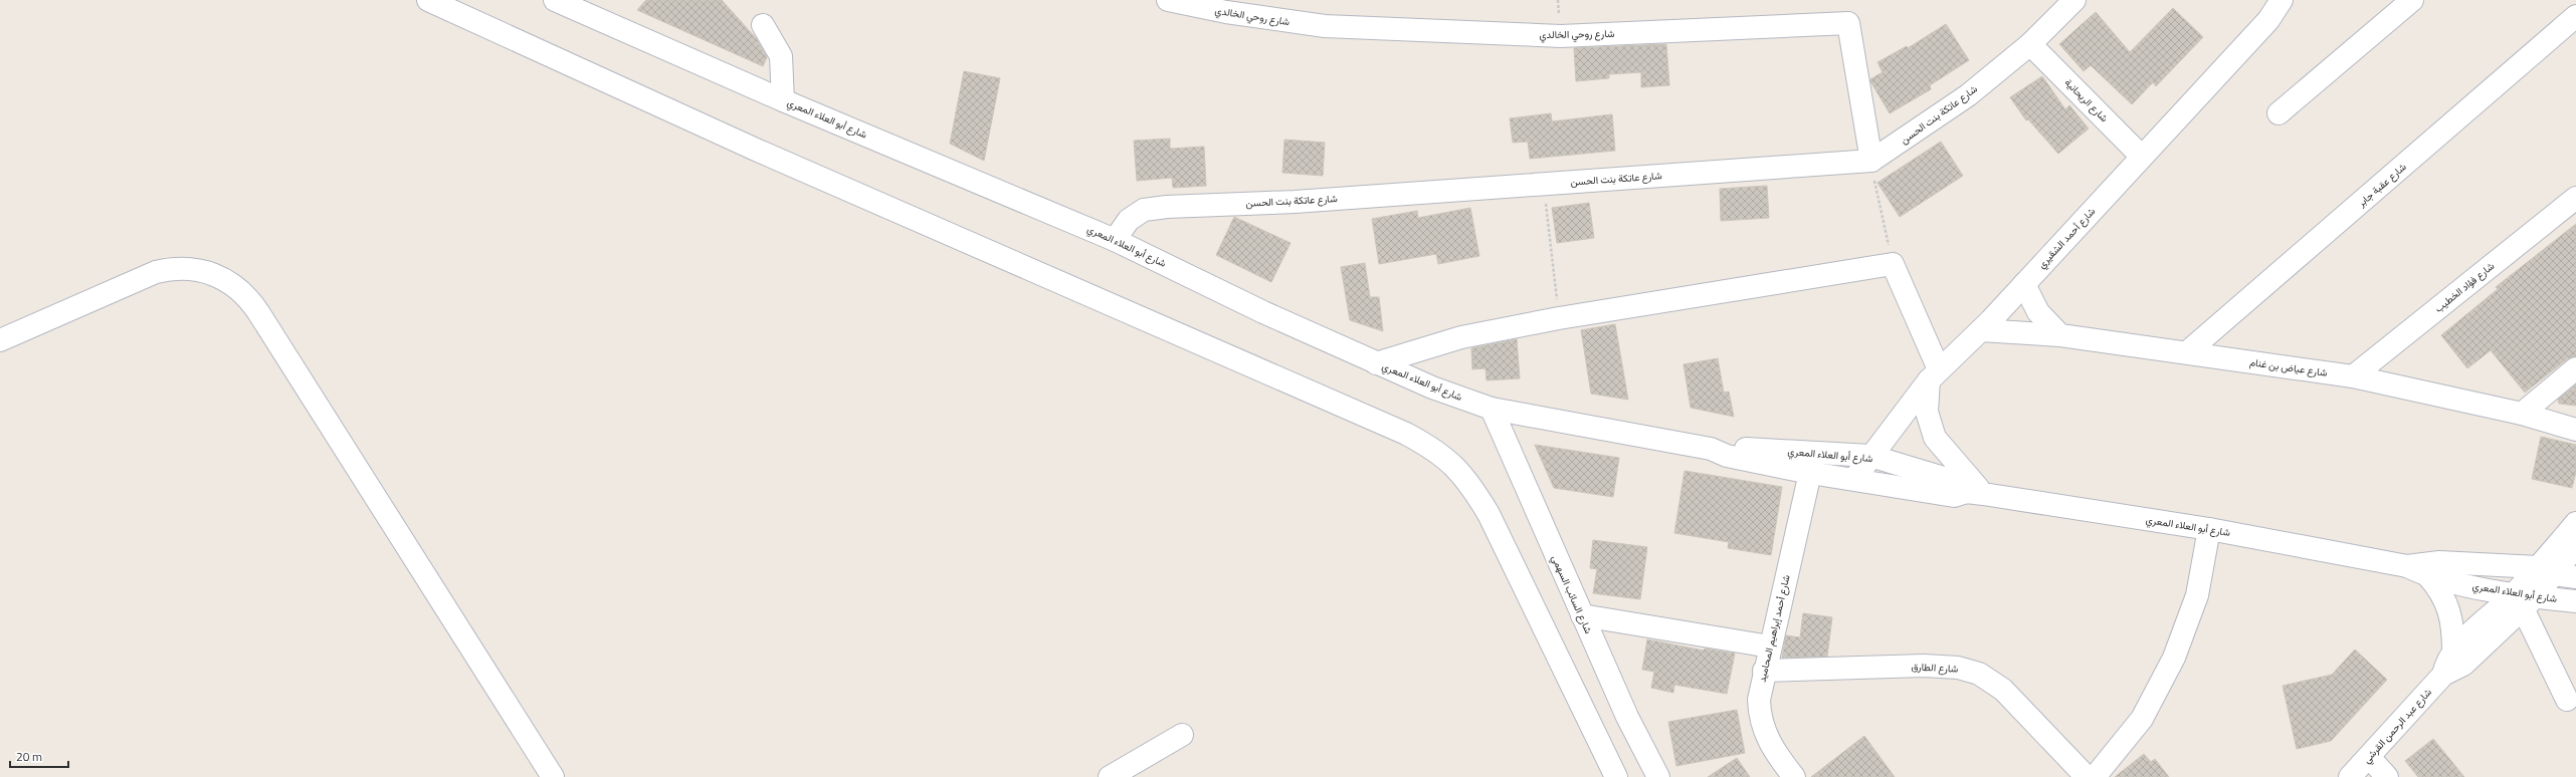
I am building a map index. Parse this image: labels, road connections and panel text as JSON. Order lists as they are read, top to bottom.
{
  "streets": {
    "street": [
      "شارع روحي الخالدي",
      "شارع الريحانية",
      "شارع عاتكة بنت الحسن",
      "شارع أبو العلاء المعري",
      "شارع عقبة جابر",
      "شارع أحمد الشقيري",
      "شارع فؤاد الخطيب",
      "شارع عياض بن غنام",
      "شارع السائب السهمي",
      "شارع أحمد إبراهيم المحاميد",
      "شارع الطارق",
      "شارع عبد الرحمن القرشي"
    ]
  },
  "crossings": [
    ["شارع روحي الخالدي", "شارع عاتكة بنت الحسن"],
    ["شارع الريحانية", "شارع عاتكة بنت الحسن"],
    ["شارع الريحانية", "شارع أحمد الشقيري"],
    ["شارع عاتكة بنت الحسن", "شارع أبو العلاء المعري"],
    ["شارع أبو العلاء المعري", "شارع أحمد الشقيري"],
    ["شارع أبو العلاء المعري", "شارع السائب السهمي"],
    ["شارع أبو العلاء المعري", "شارع أحمد إبراهيم المحاميد"],
    ["شارع أبو العلاء المعري", "شارع عبد الرحمن القرشي"],
    ["شارع عقبة جابر", "شارع عياض بن غنام"],
    ["شارع أحمد الشقيري", "شارع عياض بن غنام"],
    ["شارع فؤاد الخطيب", "شارع عياض بن غنام"],
    ["شارع أحمد إبراهيم المحاميد", "شارع الطارق"]
  ],
  "scale_bar": "20 m"
}
